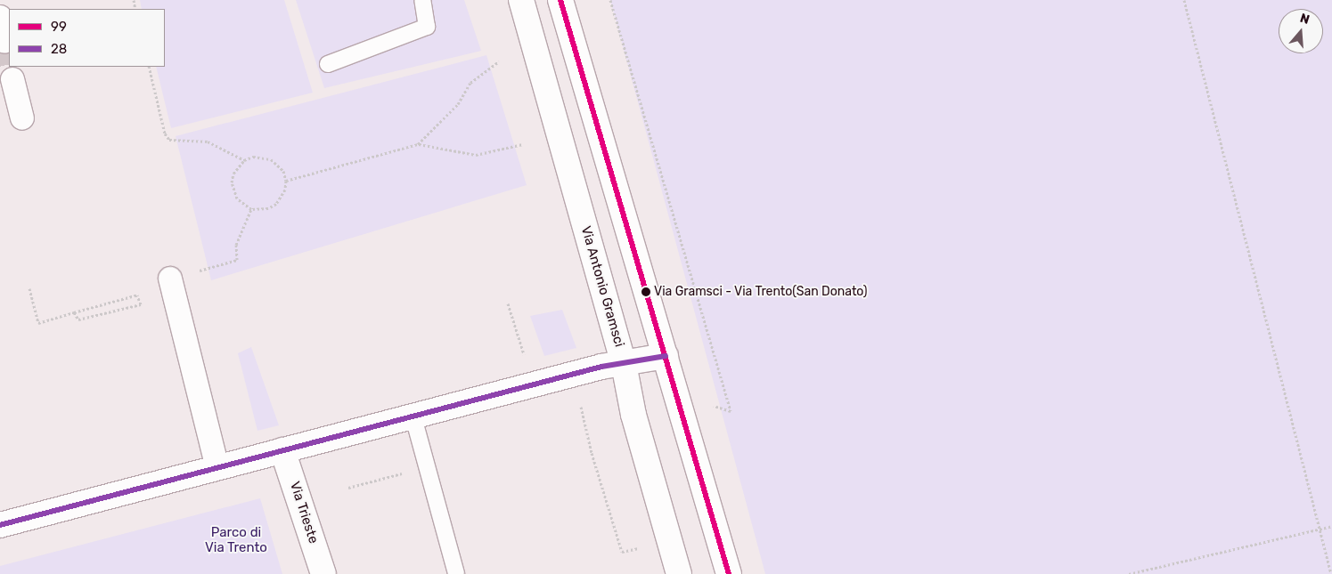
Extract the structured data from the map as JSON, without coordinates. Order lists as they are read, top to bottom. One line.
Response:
{"streets":{"street":["Via Antonio Gramsci","Via Trieste"]},"parks":["Parco di Via Trento"],"places":["Via Gramsci - Via Trento(San Donato)"],"lines":["transit line 99","transit line 28"],"legend":["99","28"],"north":"top"}
